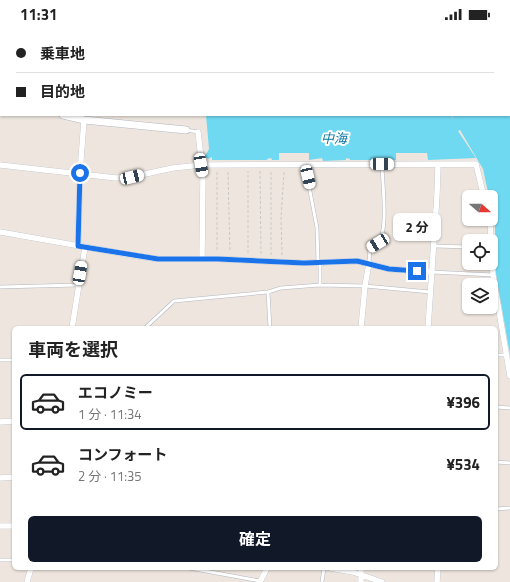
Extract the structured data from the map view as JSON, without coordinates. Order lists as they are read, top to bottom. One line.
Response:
{"water":["中海"],"north":"right","page":{"status":"11:31","banner":["乗車地","目的地"],"bubble":"2 分","heading":"車両を選択","list":[{"name":"エコノミー","note":"1 分 · 11:34","value":"¥396"},{"name":"コンフォート","note":"2 分 · 11:35","value":"¥534"}],"buttons":"確定"}}
